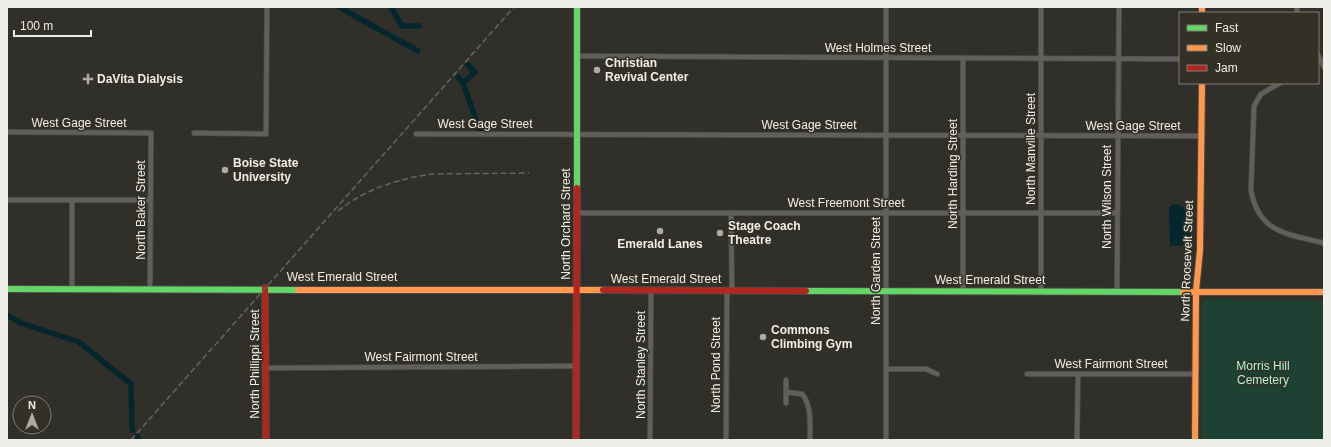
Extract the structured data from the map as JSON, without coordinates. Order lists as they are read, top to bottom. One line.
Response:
{"streets":{"street":["West Holmes Street","West Gage Street","North Manville Street","North Harding Street","North Wilson Street","West Freemont Street","North Baker Street","North Orchard Street","North Roosevelt Street","North Garden Street","West Emerald Street","West Fairmont Street","North Phillippi Street","North Stanley Street","North Pond Street"]},"crossings":[["West Holmes Street","North Manville Street"],["West Holmes Street","North Harding Street"],["West Holmes Street","North Wilson Street"],["West Holmes Street","North Orchard Street"],["West Holmes Street","North Garden Street"],["West Gage Street","North Manville Street"],["West Gage Street","North Harding Street"],["West Gage Street","North Wilson Street"],["West Gage Street","North Baker Street"],["West Gage Street","North Orchard Street"],["West Gage Street","North Roosevelt Street"],["West Gage Street","North Garden Street"],["North Manville Street","West Freemont Street"],["North Manville Street","West Emerald Street"],["North Harding Street","West Freemont Street"],["North Harding Street","West Emerald Street"],["North Wilson Street","West Freemont Street"],["North Wilson Street","West Emerald Street"],["West Freemont Street","North Orchard Street"],["West Freemont Street","North Garden Street"],["West Freemont Street","North Pond Street"],["North Baker Street","West Emerald Street"],["North Orchard Street","West Emerald Street"],["North Orchard Street","West Fairmont Street"],["North Roosevelt Street","West Emerald Street"],["North Roosevelt Street","West Fairmont Street"],["North Garden Street","West Emerald Street"],["West Emerald Street","North Phillippi Street"],["West Emerald Street","North Stanley Street"],["West Emerald Street","North Pond Street"],["West Fairmont Street","North Phillippi Street"]],"parks":["Morris Hill Cemetery"],"places":{"other":["Christian Revival Center","Boise State University","Emerald Lanes","Stage Coach Theatre","Commons Climbing Gym"],"health":["DaVita Dialysis"]},"legend":["Fast","Slow","Jam"],"scale_bar":"100 m","north":"top"}
